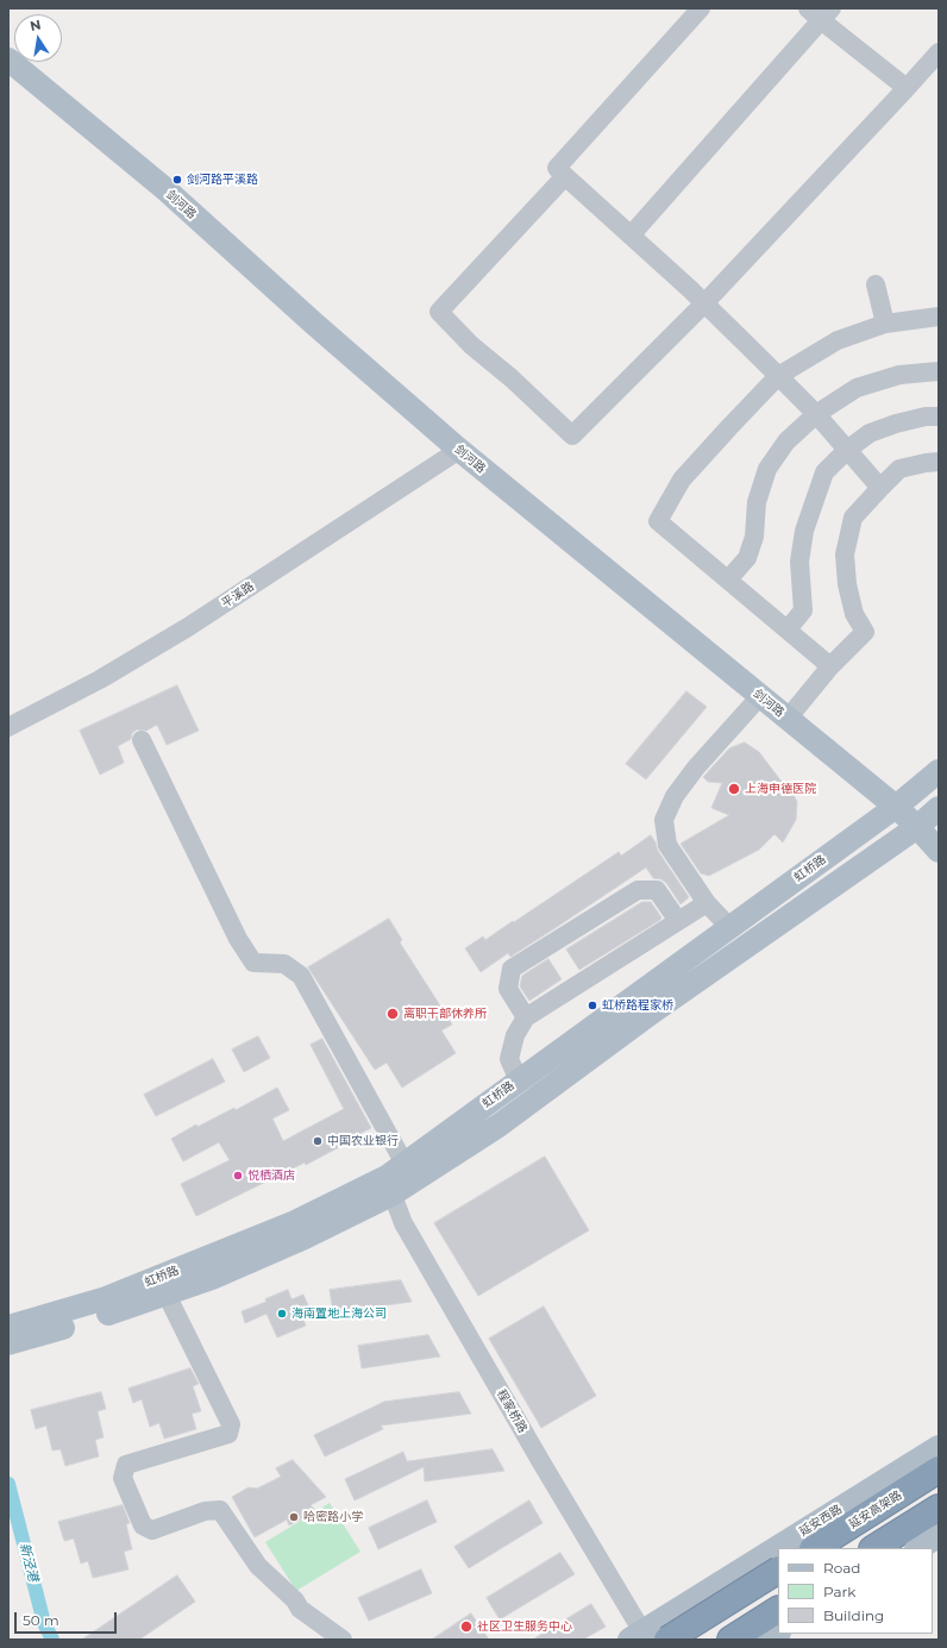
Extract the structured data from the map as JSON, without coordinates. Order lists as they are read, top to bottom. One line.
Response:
{"streets":{"highway":["延安高架路"],"main road":["剑河路","虹桥路","延安西路"],"street":["平溪路","程家桥路"]},"crossings":[["剑河路","平溪路"],["剑河路","虹桥路"],["虹桥路","程家桥路"],["程家桥路","延安西路"]],"water":["新泾港"],"places":["剑河路平溪路","上海申德医院","虹桥路程家桥","离职干部休养所","中国农业银行","悦栖酒店","海南置地上海公司","哈密路小学","社区卫生服务中心"],"legend":["Road","Park","Building"],"scale_bar":"50 m","north":"top"}
